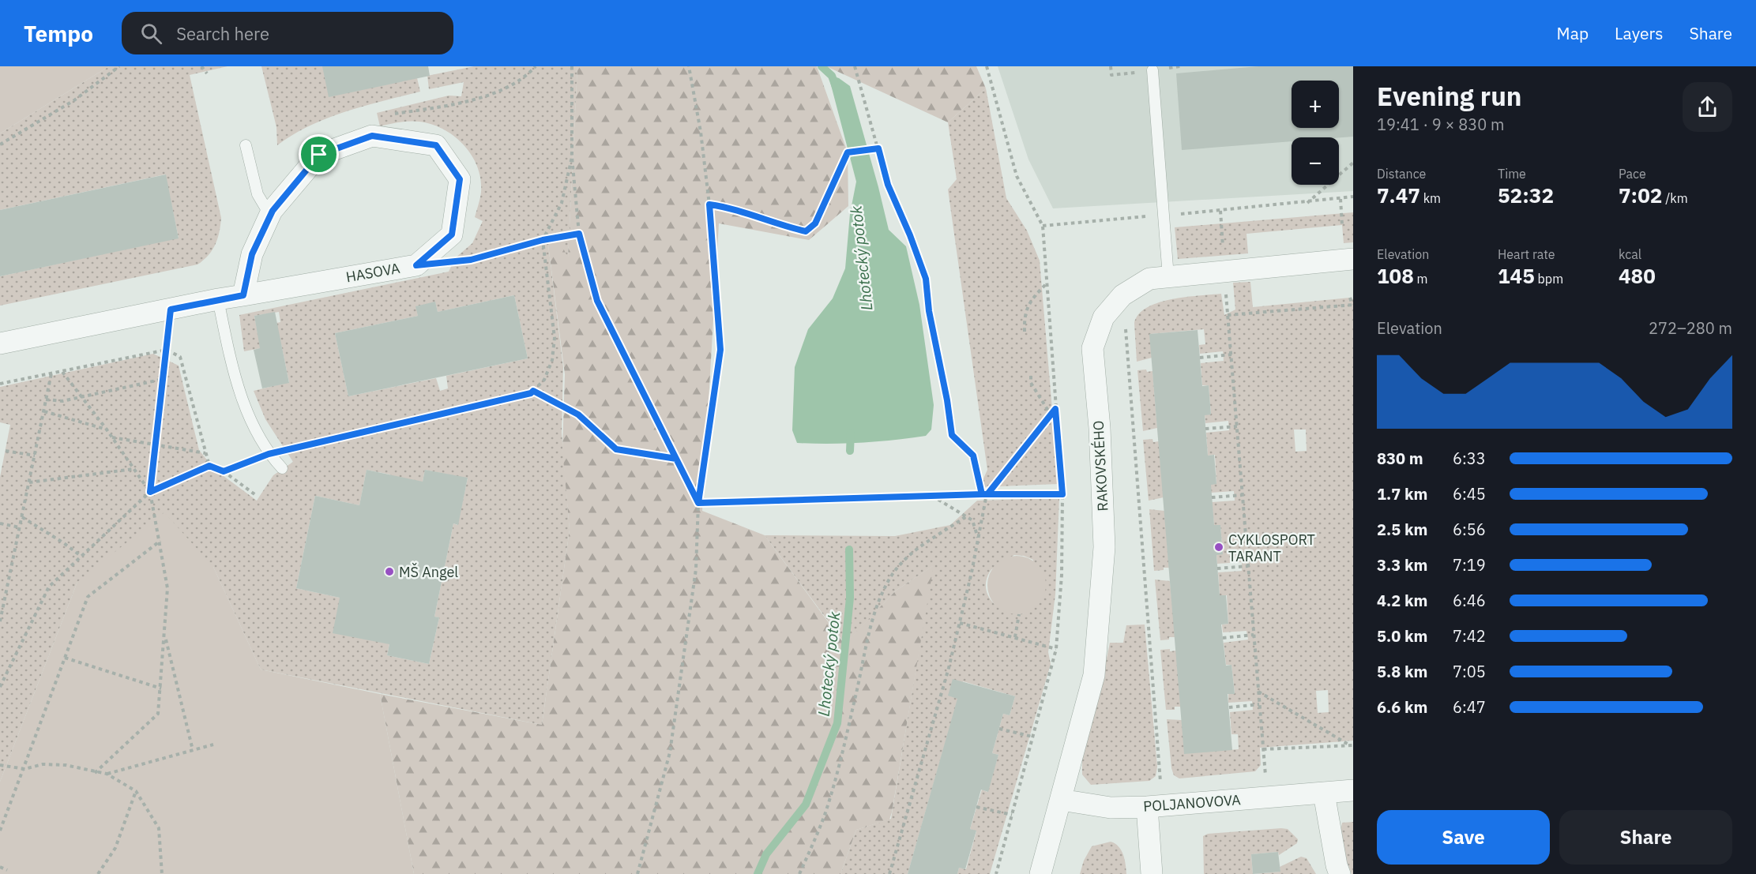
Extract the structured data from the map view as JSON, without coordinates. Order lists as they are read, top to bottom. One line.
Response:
{"streets":{"street":["HASOVA","RAKOVSKÉHO","POLJANOVOVA"]},"crossings":[["RAKOVSKÉHO","POLJANOVOVA"]],"water":["Lhotecký potok"],"places":["CYKLOSPORT TARANT","MŠ Angel"],"page":{"header":"Tempo","search":"Search here","nav":["Map","Layers","Share"],"heading":["Evening run","19:41 · 9 × 830 m"],"map_buttons":["+","−"],"stats":[["Distance","7.47 km"],["Time","52:32"],["Pace","7:02 /km"],["Elevation","108 m"],["Heart rate","145 bpm"],["kcal","480"]],"chart":["Elevation","272–280 m"],"list":[{"name":"830 m","note":"6:33"},{"name":"1.7 km","note":"6:45"},{"name":"2.5 km","note":"6:56"},{"name":"3.3 km","note":"7:19"},{"name":"4.2 km","note":"6:46"},{"name":"5.0 km","note":"7:42"},{"name":"5.8 km","note":"7:05"},{"name":"6.6 km","note":"6:47"}],"buttons":["Save","Share"]}}
